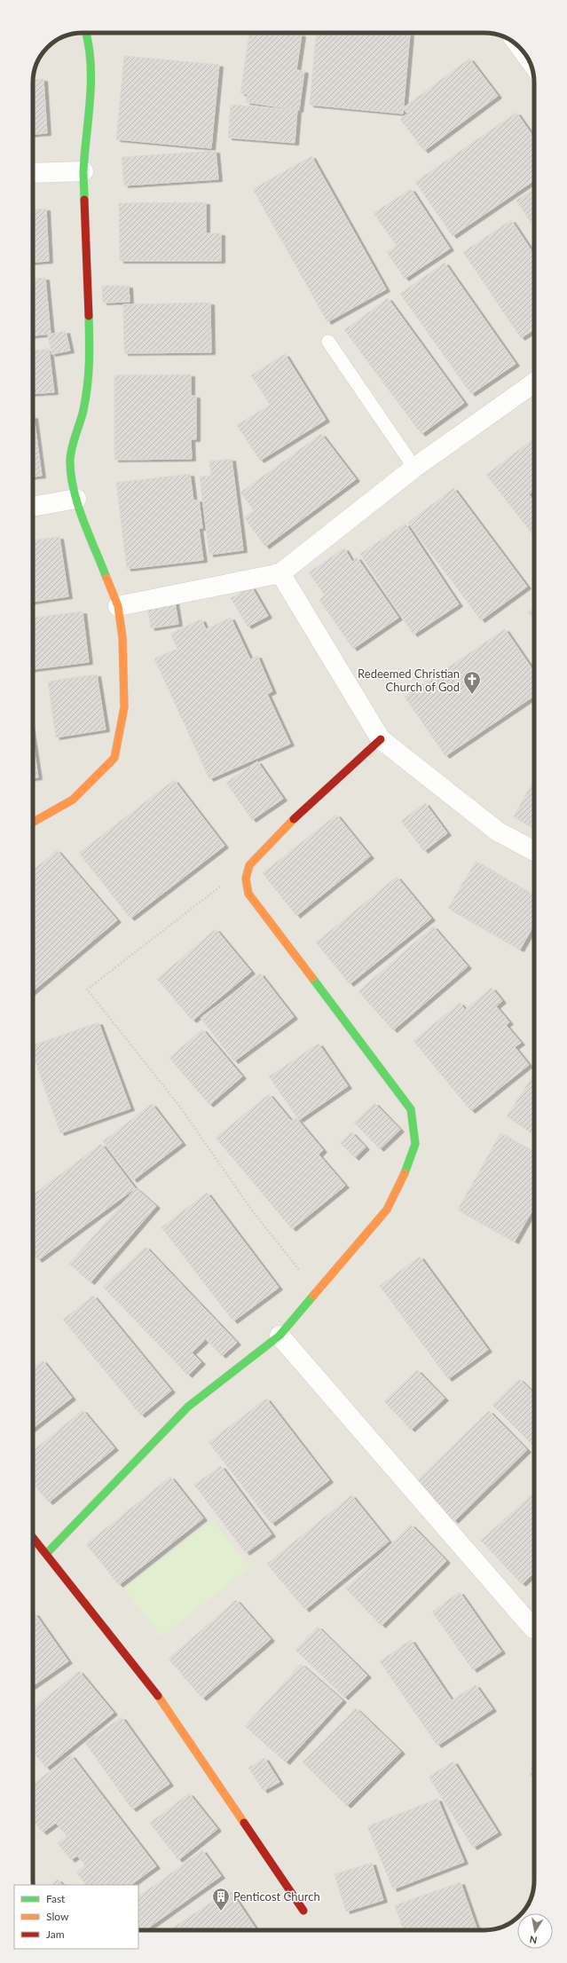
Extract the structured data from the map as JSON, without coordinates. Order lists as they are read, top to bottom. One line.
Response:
{"places":{"church":["Redeemed Christian Church of God"],"building":["Penticost Church"]},"legend":["Fast","Slow","Jam"],"north":"bottom"}
